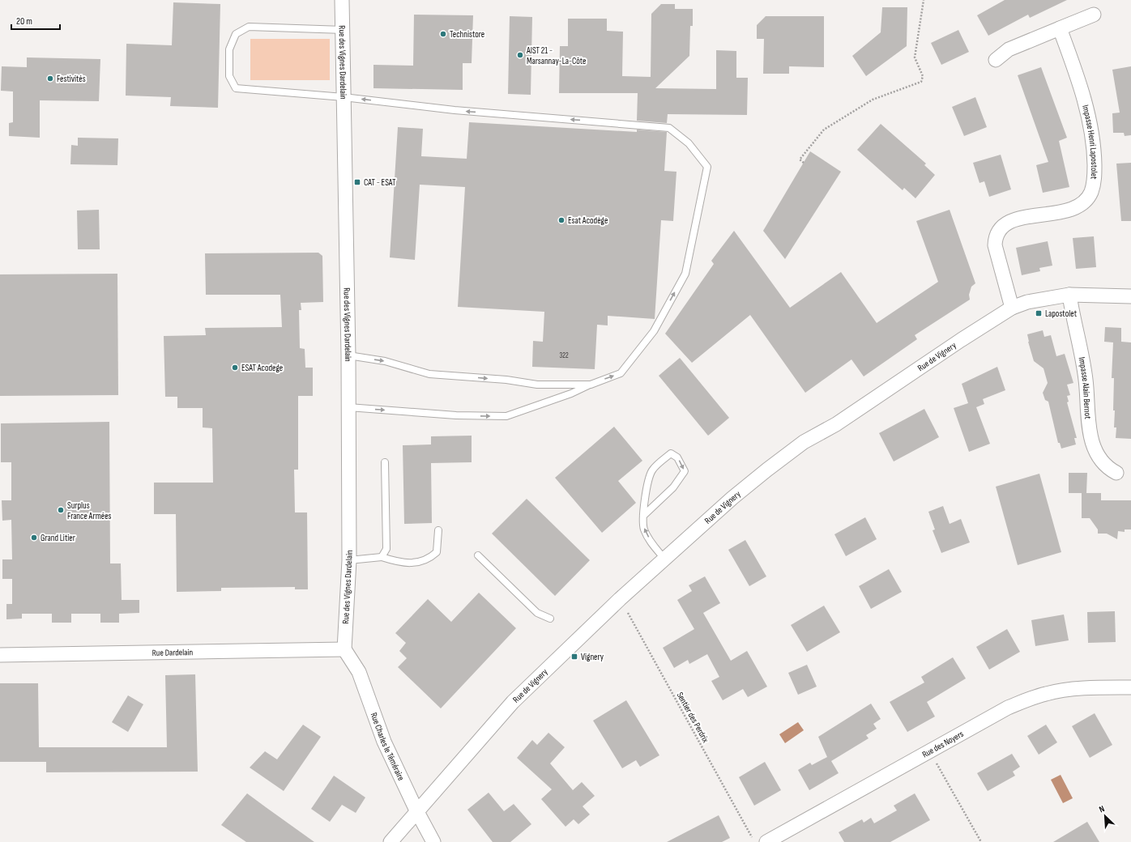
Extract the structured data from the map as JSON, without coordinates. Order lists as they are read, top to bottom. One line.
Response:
{"streets":{"street":["Rue des Vignes Dardelain","Impasse Henri Lapostolet","Rue de Vignery","Impasse Alain Bernot","Rue Dardelain","Rue des Noyers","Rue Charles le Téméraire"],"path":["Sentier des Perdrix"]},"crossings":[["Rue des Vignes Dardelain","Rue Dardelain"],["Rue des Vignes Dardelain","Rue Charles le Téméraire"],["Impasse Henri Lapostolet","Rue de Vignery"],["Rue de Vignery","Impasse Alain Bernot"],["Rue de Vignery","Sentier des Perdrix"],["Rue de Vignery","Rue Charles le Téméraire"],["Rue Dardelain","Rue Charles le Téméraire"]],"places":{"other":["Technistore","AIST 21 - Marsannay-La-Côte","Festivités","Esat Acodège","ESAT Acodege","Surplus France Armées","Grand Litier"],"transit":["CAT - ESAT","Lapostolet","Vignery"]},"house_numbers":["322"],"scale_bar":"20 m","north":"top left"}
